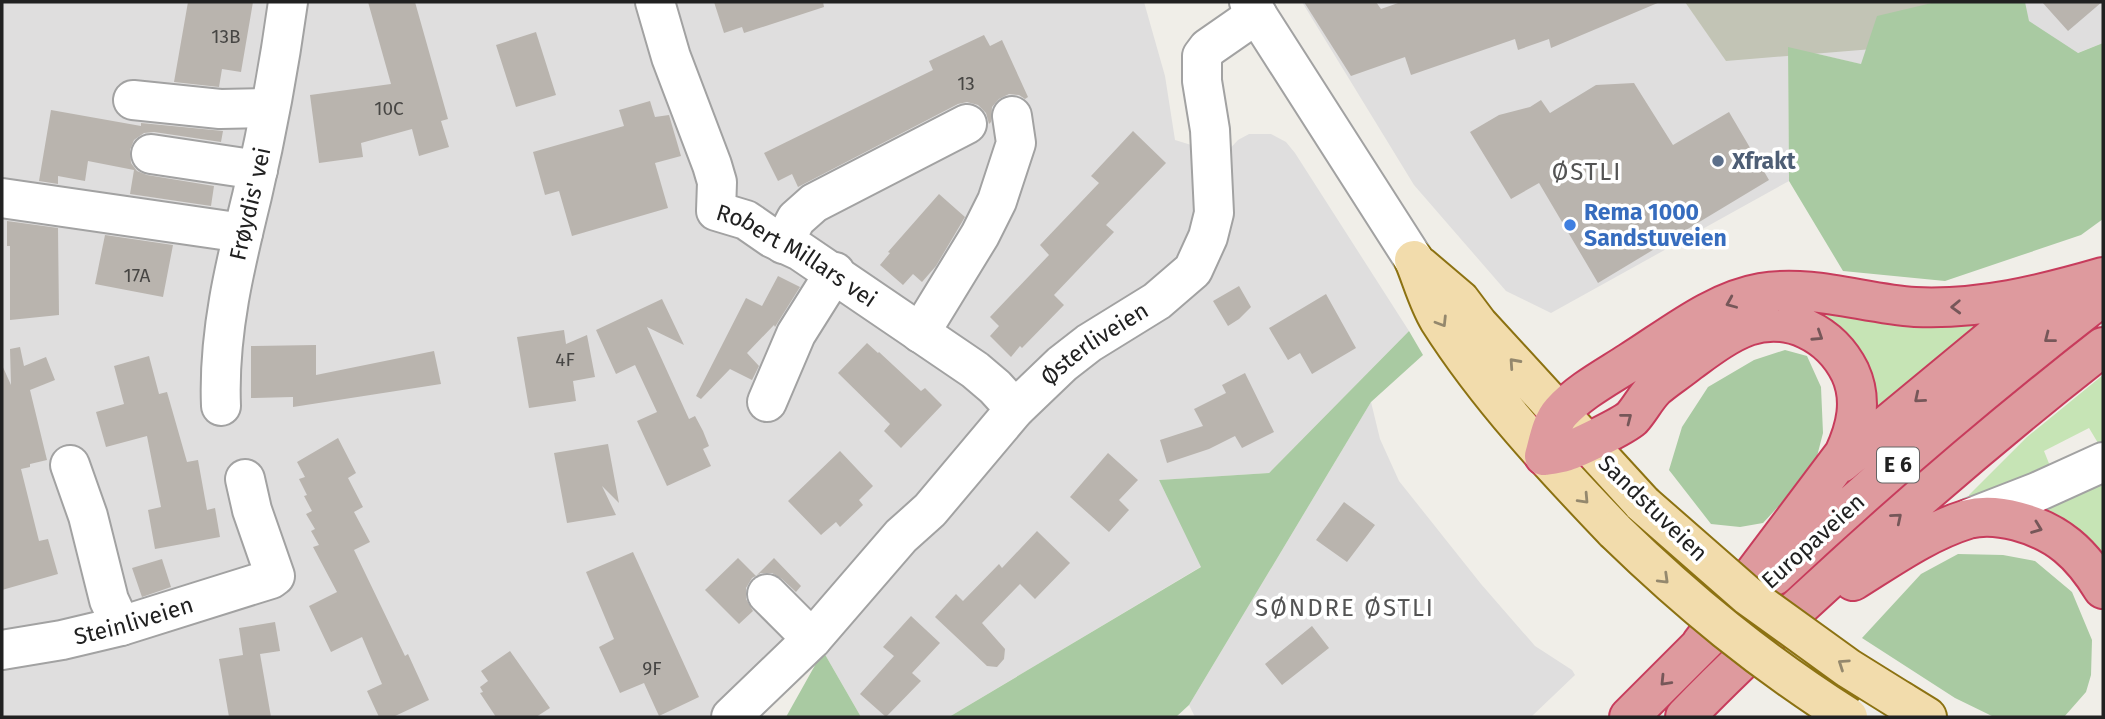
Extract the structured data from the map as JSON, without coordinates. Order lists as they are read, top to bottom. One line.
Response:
{"streets":{"highway":["E 6","Europaveien"],"main road":["Sandstuveien"],"street":["Frøydis' vei","Robert Millars vei","Østerliveien","Steinliveien"]},"crossings":[["Robert Millars vei","Østerliveien"],["Østerliveien","Sandstuveien"],["E 6","Sandstuveien"],["E 6","Europaveien"]],"districts":["ØSTLI","SØNDRE ØSTLI"],"places":["Xfrakt","Rema 1000 Sandstuveien"],"house_numbers":["13B","13","10C","17A","4F","9F"]}
